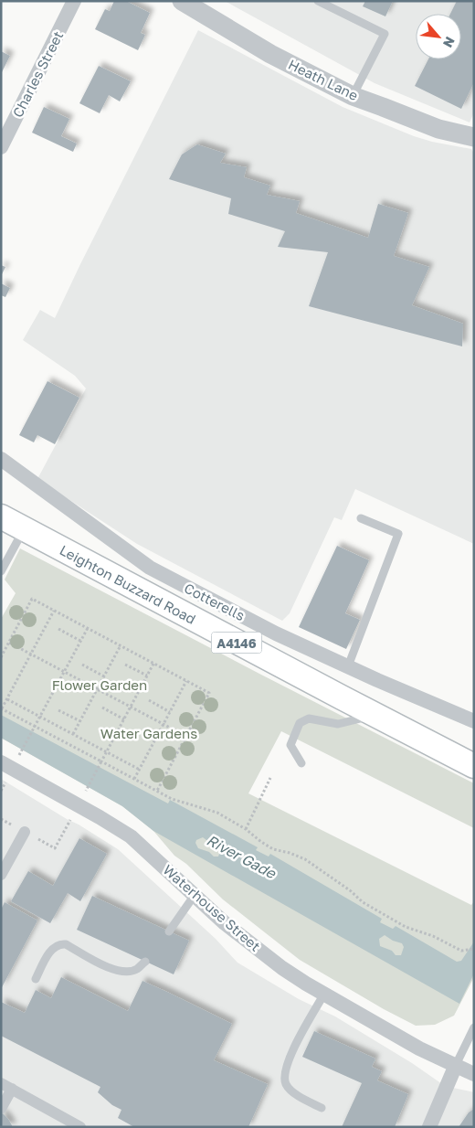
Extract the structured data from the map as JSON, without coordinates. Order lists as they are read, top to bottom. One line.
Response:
{"streets":{"main road":["Leighton Buzzard Road","A4146"],"street":["Charles Street","Heath Lane","Cotterells","Waterhouse Street"]},"water":["River Gade"],"parks":["Flower Garden","Water Gardens"],"north":"bottom right"}
